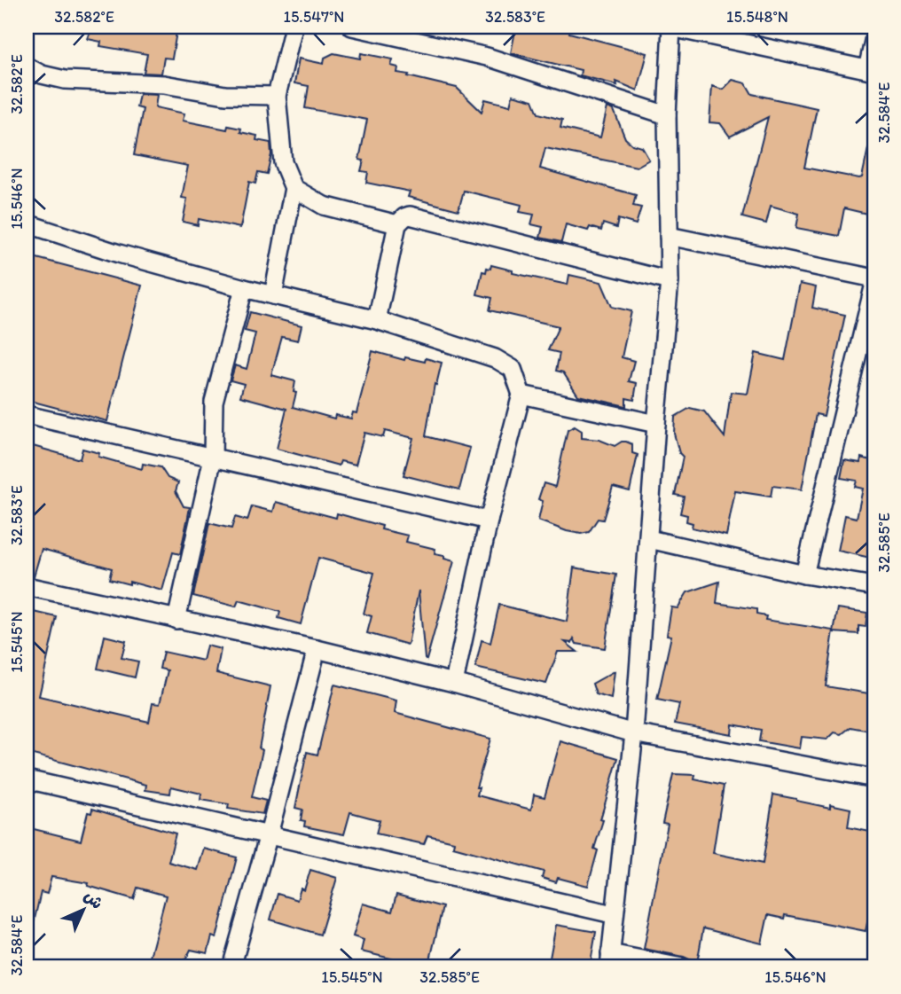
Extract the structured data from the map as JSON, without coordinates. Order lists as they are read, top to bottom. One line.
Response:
{"north":"top right","coordinates":["32.582°E","15.547°N","32.583°E","15.548°N","32.584°E","15.546°N","32.585°E","15.545°N"]}
